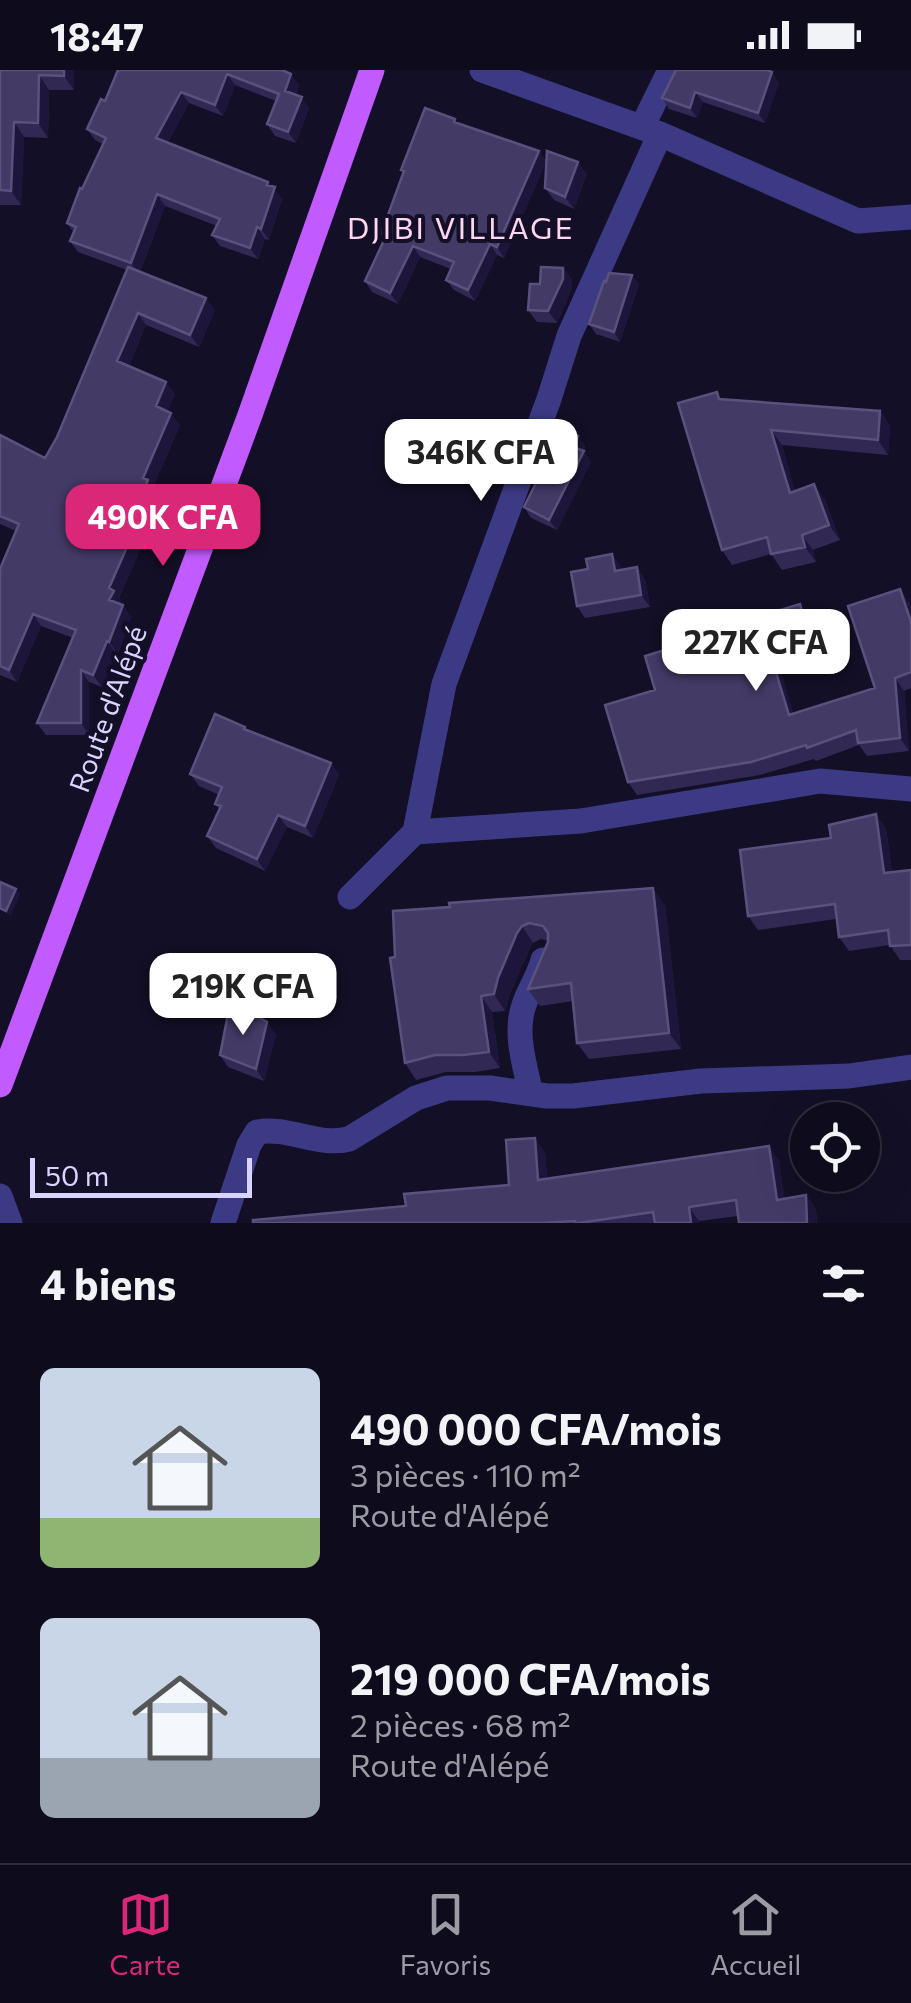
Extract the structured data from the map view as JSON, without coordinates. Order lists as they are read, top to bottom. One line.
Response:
{"streets":{"main road":["Route d'Alépé"]},"districts":["DJIBI VILLAGE"],"scale_bar":"50 m","page":{"status":"18:47","price":["346K CFA","490K CFA","227K CFA","219K CFA"],"scale":"50 m","heading":"4 biens","list":[{"name":"490 000 CFA/mois","note":"3 pièces · 110 m² · Route d'Alépé"},{"name":"219 000 CFA/mois","note":"2 pièces · 68 m² · Route d'Alépé"}],"tabs":["Carte","Favoris","Accueil"]}}
